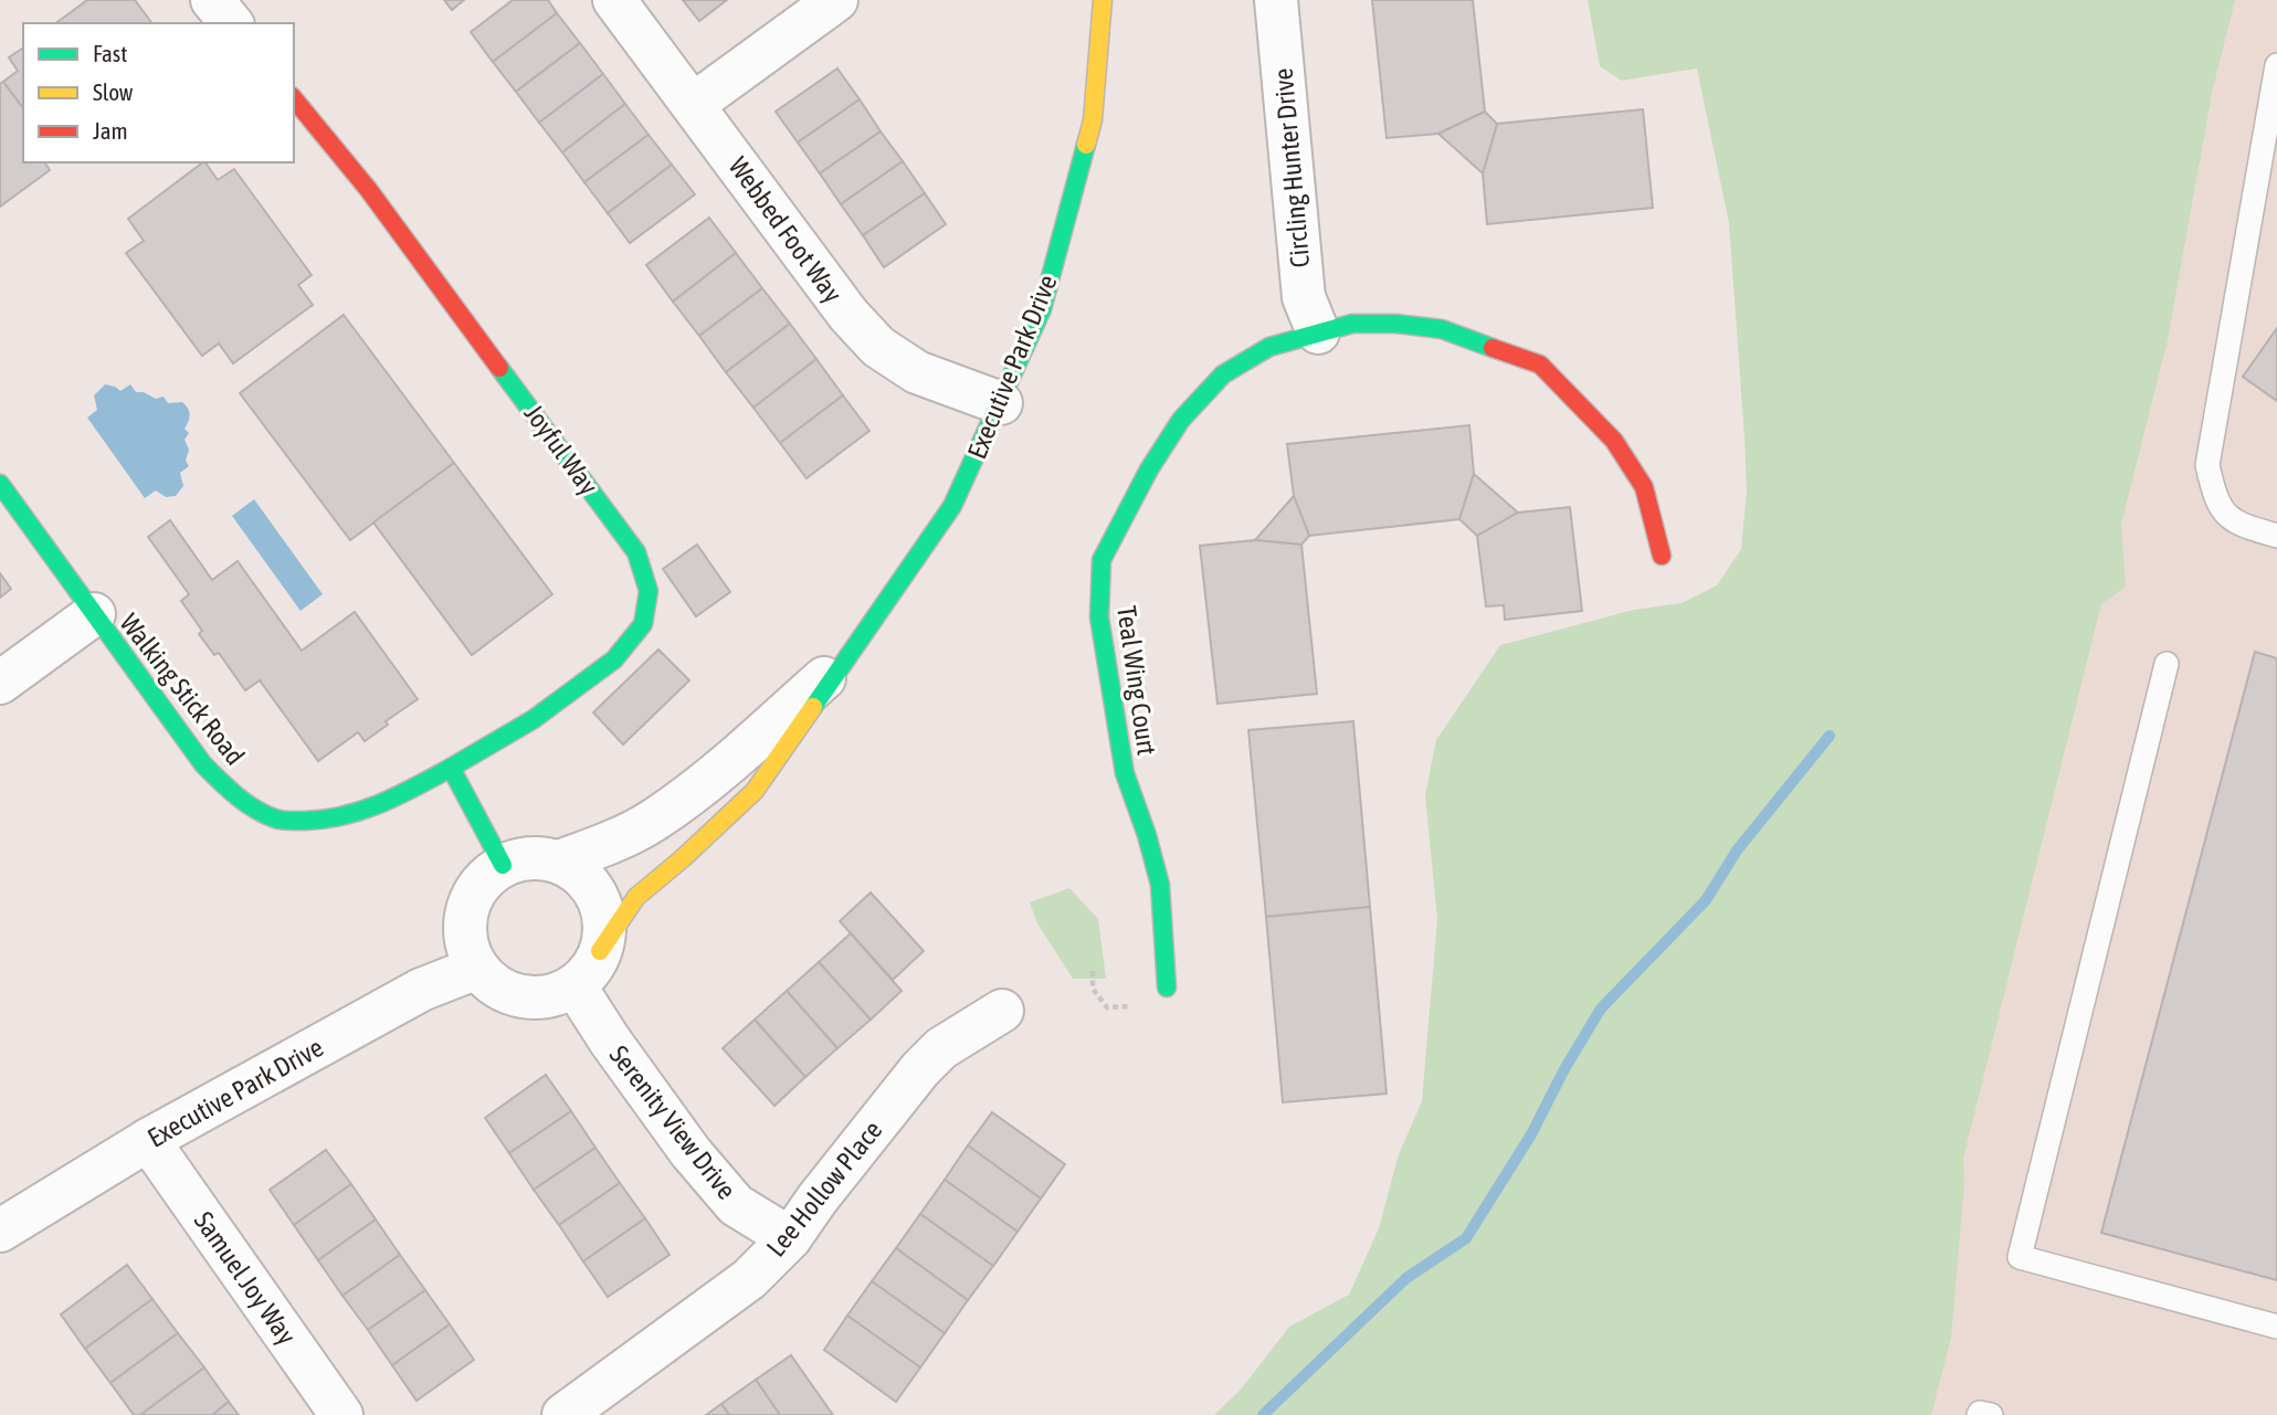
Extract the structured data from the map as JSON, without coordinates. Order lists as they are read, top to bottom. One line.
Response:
{"streets":{"street":["Circling Hunter Drive","Webbed Foot Way","Executive Park Drive","Joyful Way","Teal Wing Court","Walking Stick Road","Serenity View Drive","Lee Hollow Place","Samuel Joy Way"]},"crossings":[["Circling Hunter Drive","Teal Wing Court"],["Webbed Foot Way","Executive Park Drive"],["Executive Park Drive","Serenity View Drive"],["Executive Park Drive","Samuel Joy Way"],["Joyful Way","Walking Stick Road"],["Serenity View Drive","Lee Hollow Place"]],"legend":["Fast","Slow","Jam"]}
